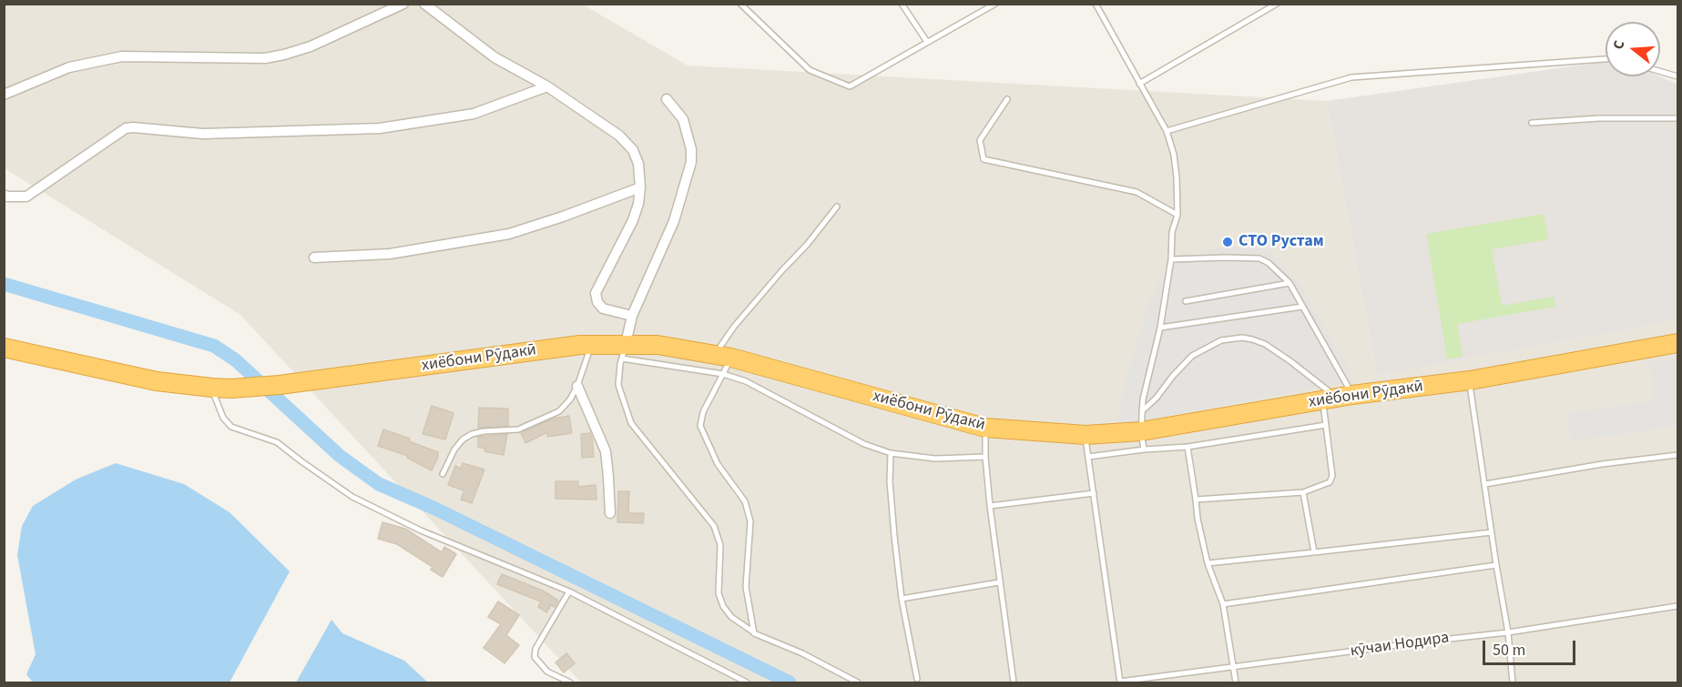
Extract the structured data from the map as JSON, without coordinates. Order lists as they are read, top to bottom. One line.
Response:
{"streets":{"highway":["хиёбони Рӯдакӣ"],"lane":["кӯчаи Нодира"]},"places":["СТО Рустам"],"scale_bar":"50 m","north":"left"}
